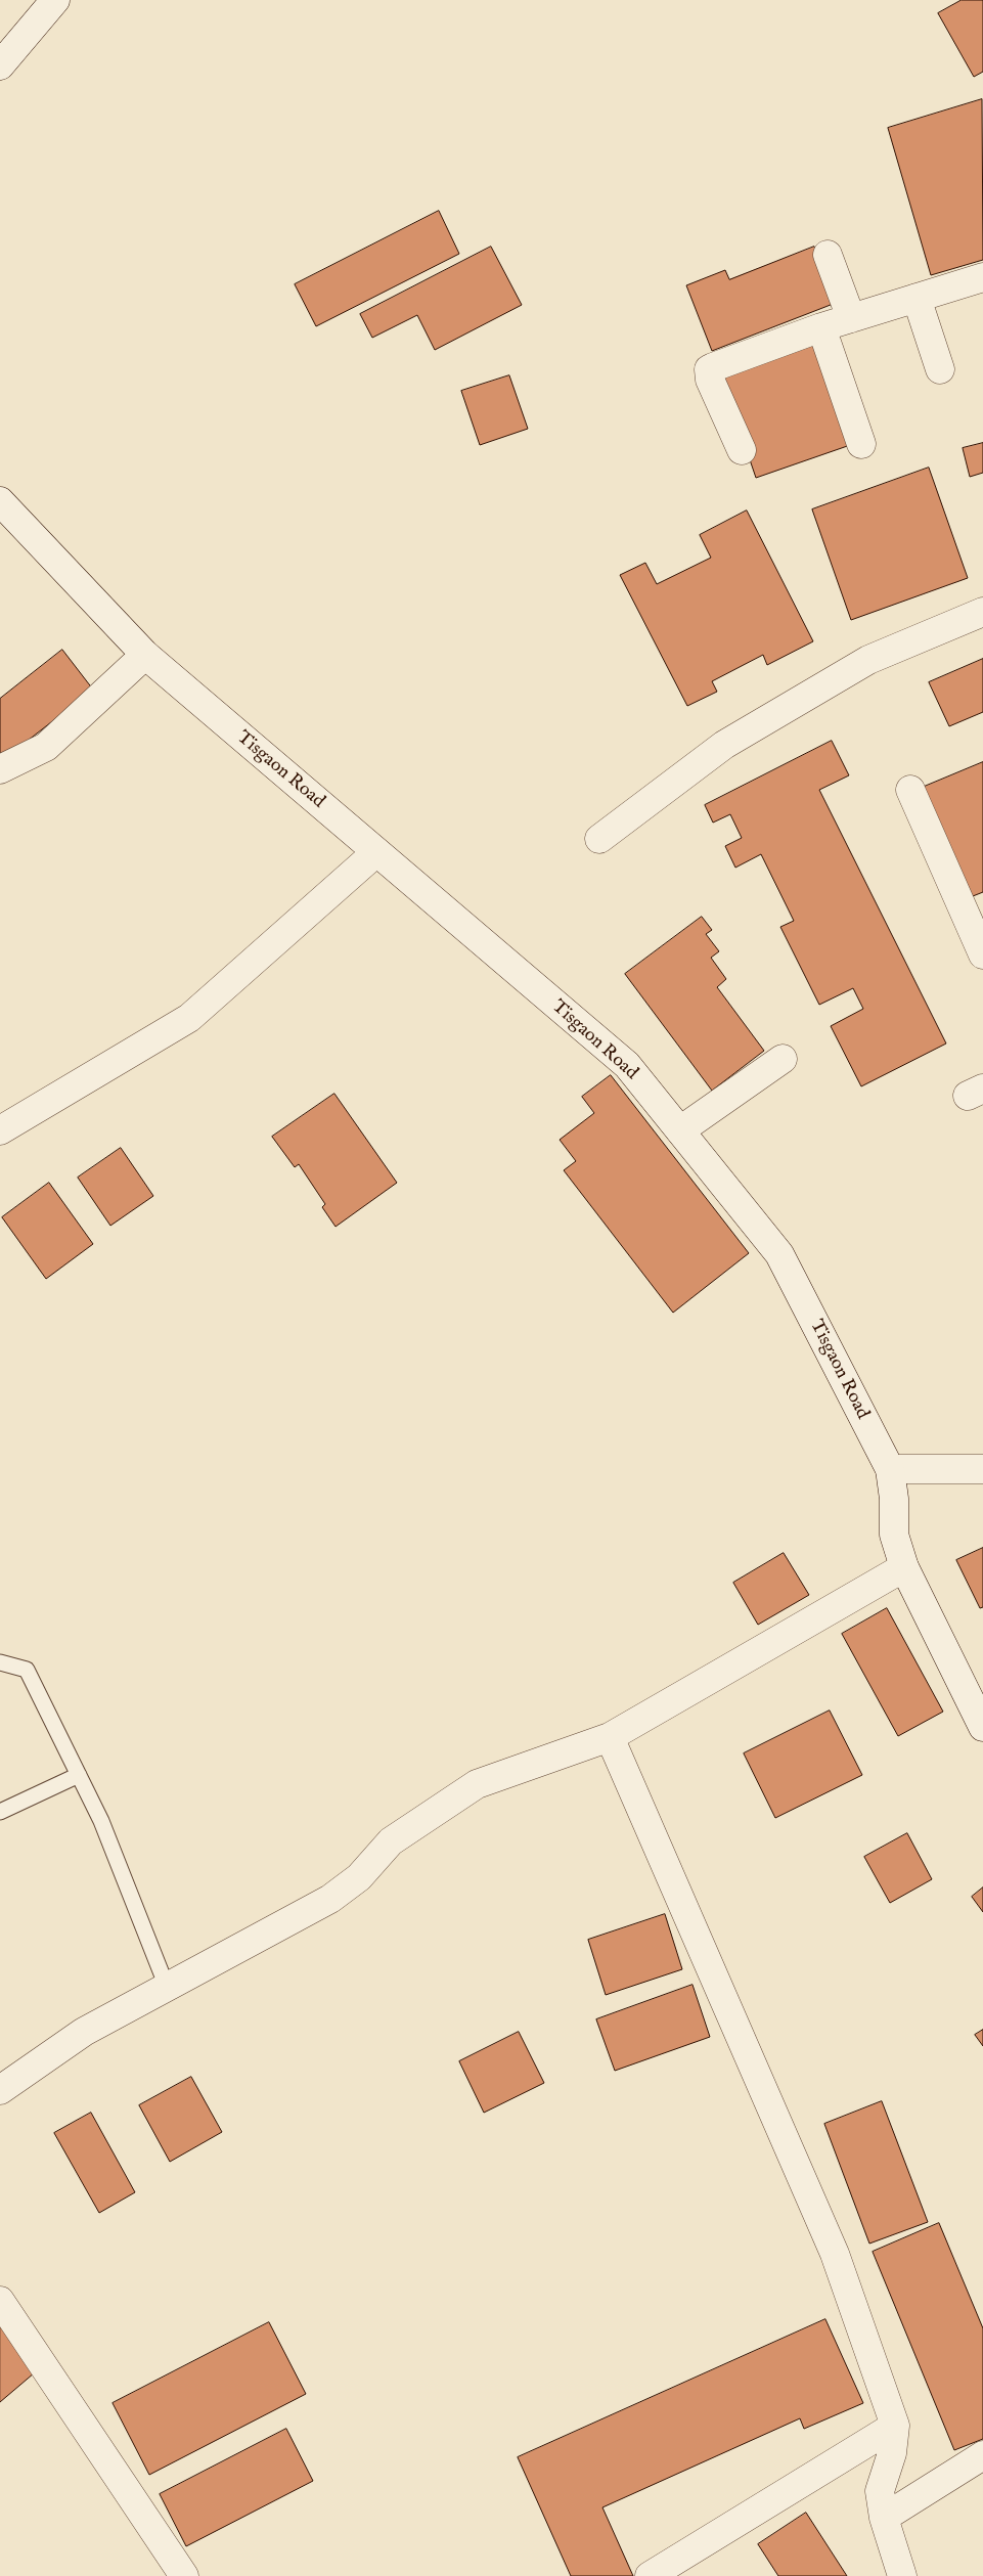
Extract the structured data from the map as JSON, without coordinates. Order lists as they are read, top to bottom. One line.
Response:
{"streets":{"street":["Tisgaon Road"]}}
